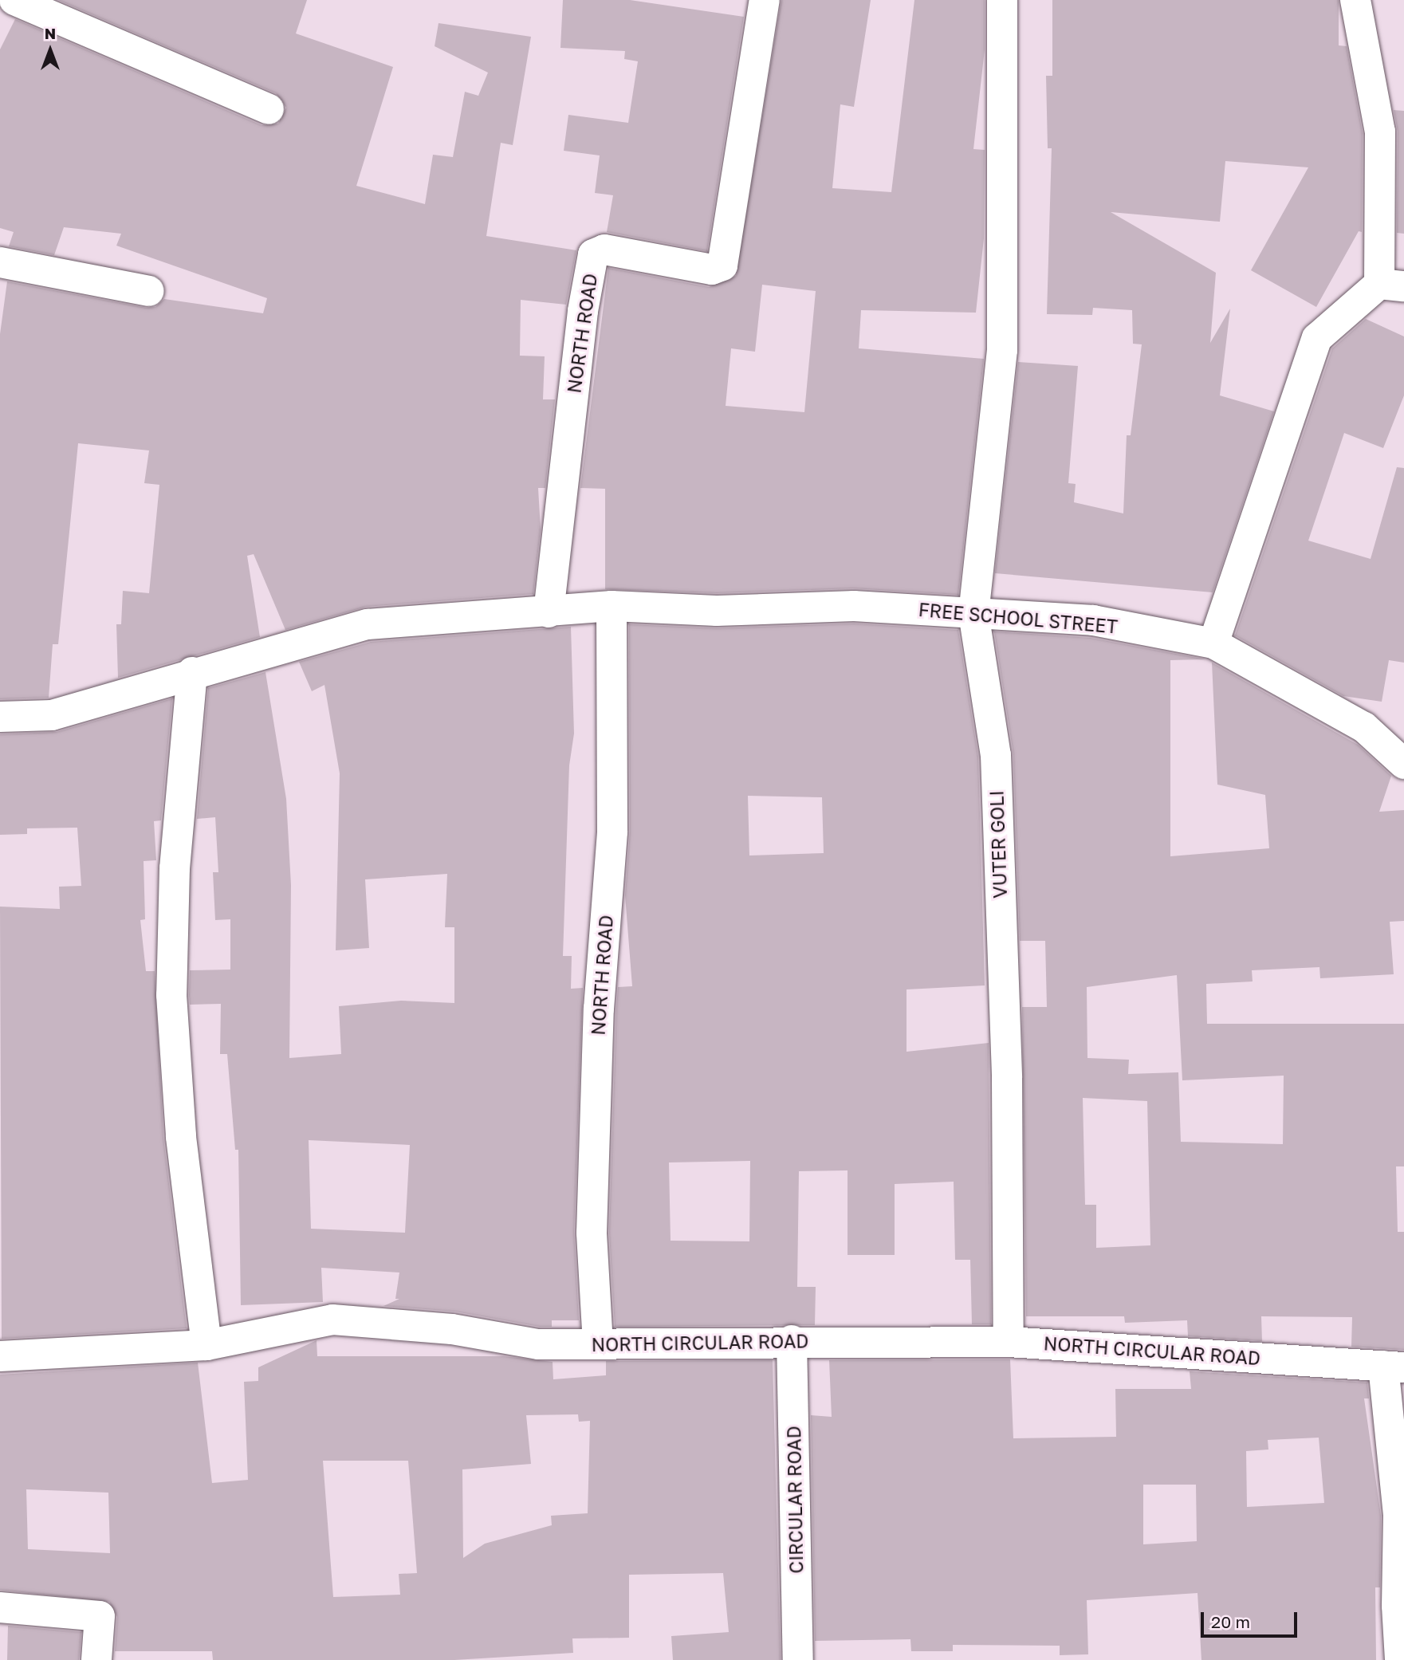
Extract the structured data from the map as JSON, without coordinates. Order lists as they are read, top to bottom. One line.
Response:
{"streets":{"street":["NORTH ROAD","FREE SCHOOL STREET","VUTER GOLI","NORTH CIRCULAR ROAD","CIRCULAR ROAD"]},"crossings":[["NORTH ROAD","FREE SCHOOL STREET"],["NORTH ROAD","NORTH CIRCULAR ROAD"],["FREE SCHOOL STREET","VUTER GOLI"],["VUTER GOLI","NORTH CIRCULAR ROAD"],["NORTH CIRCULAR ROAD","CIRCULAR ROAD"]],"scale_bar":"20 m","north":"top"}
